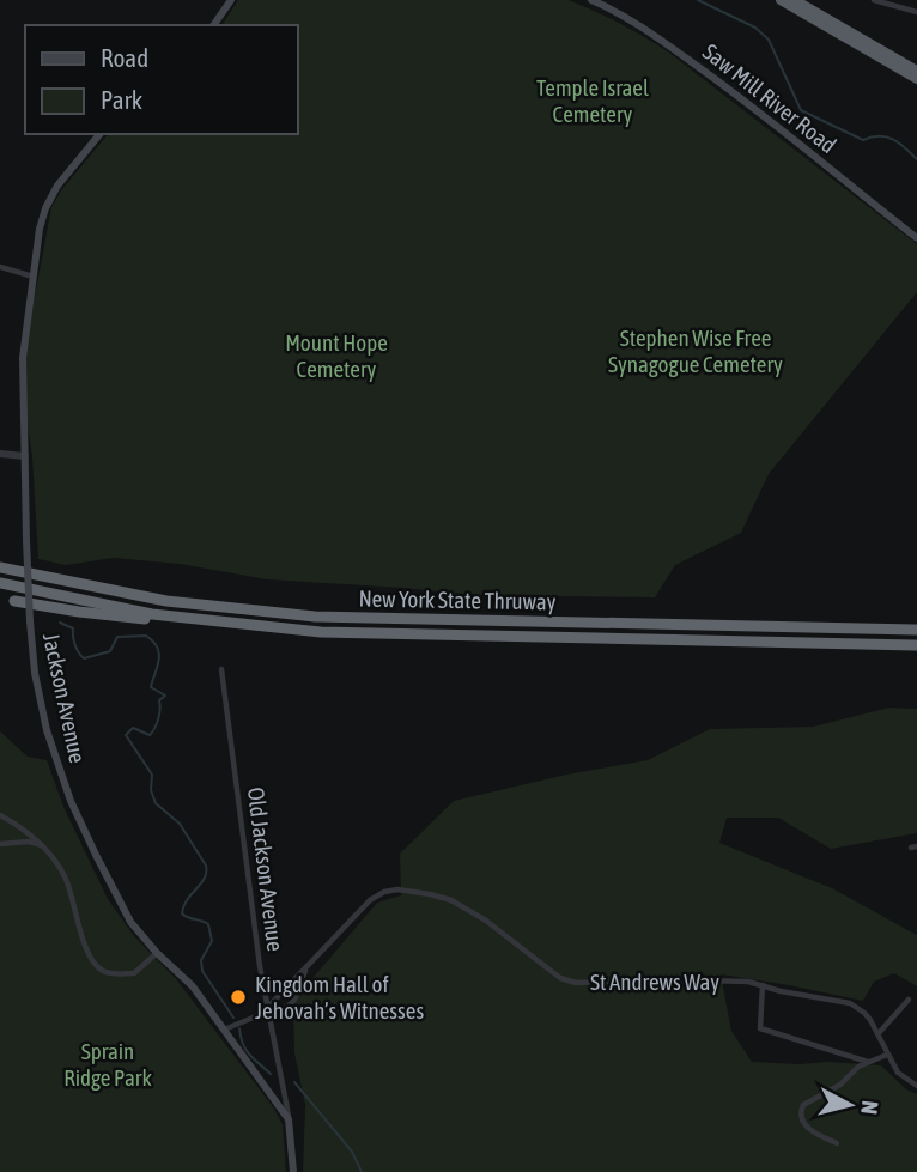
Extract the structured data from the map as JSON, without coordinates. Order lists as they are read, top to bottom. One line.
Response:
{"streets":{"highway":["New York State Thruway"],"main road":["Saw Mill River Road","Jackson Avenue","Old Jackson Avenue"],"street":["St Andrews Way"]},"crossings":[["Jackson Avenue","Old Jackson Avenue"],["Old Jackson Avenue","St Andrews Way"]],"parks":["Temple Israel Cemetery","Stephen Wise Free Synagogue Cemetery","Mount Hope Cemetery","Sprain Ridge Park"],"places":["Kingdom Hall of Jehovah’s Witnesses"],"legend":["Road","Park"],"north":"right"}
